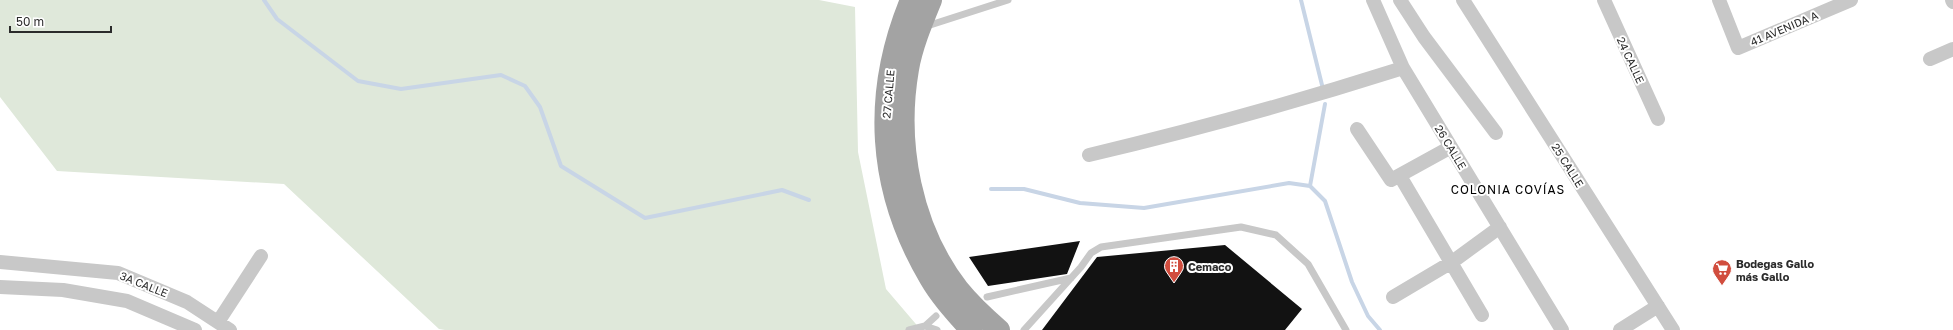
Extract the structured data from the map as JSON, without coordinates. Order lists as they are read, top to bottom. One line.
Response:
{"streets":{"main road":["27 CALLE"],"street":["41 AVENIDA A","24 CALLE","26 CALLE","25 CALLE","3A CALLE"]},"districts":["COLONIA COVÍAS"],"places":{"building":["Cemaco"],"supermarket":["Bodegas Gallo más Gallo"]},"scale_bar":"50 m"}
